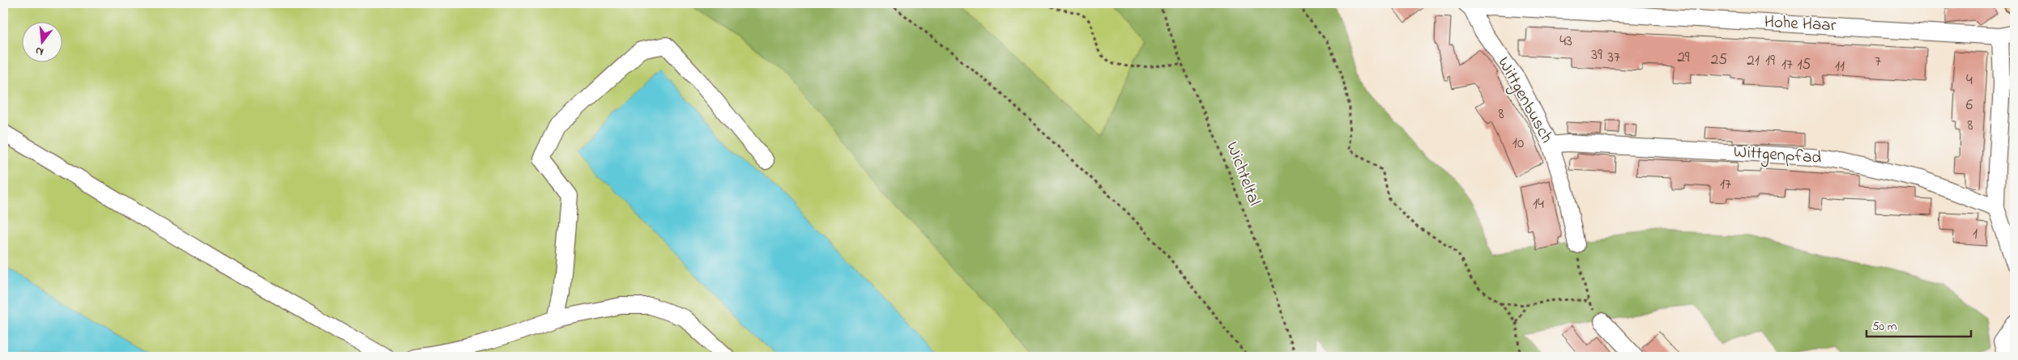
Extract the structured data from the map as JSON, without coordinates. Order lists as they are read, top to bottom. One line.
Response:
{"streets":{"street":["Hohe Haar","Wittgenbusch","Wittgenpfad"],"path":["Wichteltal"]},"crossings":[["Hohe Haar","Wittgenbusch"],["Wittgenbusch","Wittgenpfad"]],"house_numbers":["43","39","37","29","25","21","19","7","17","15","11","4","6","8","8","10","17","14","1"],"scale_bar":"50 m","north":"bottom"}
